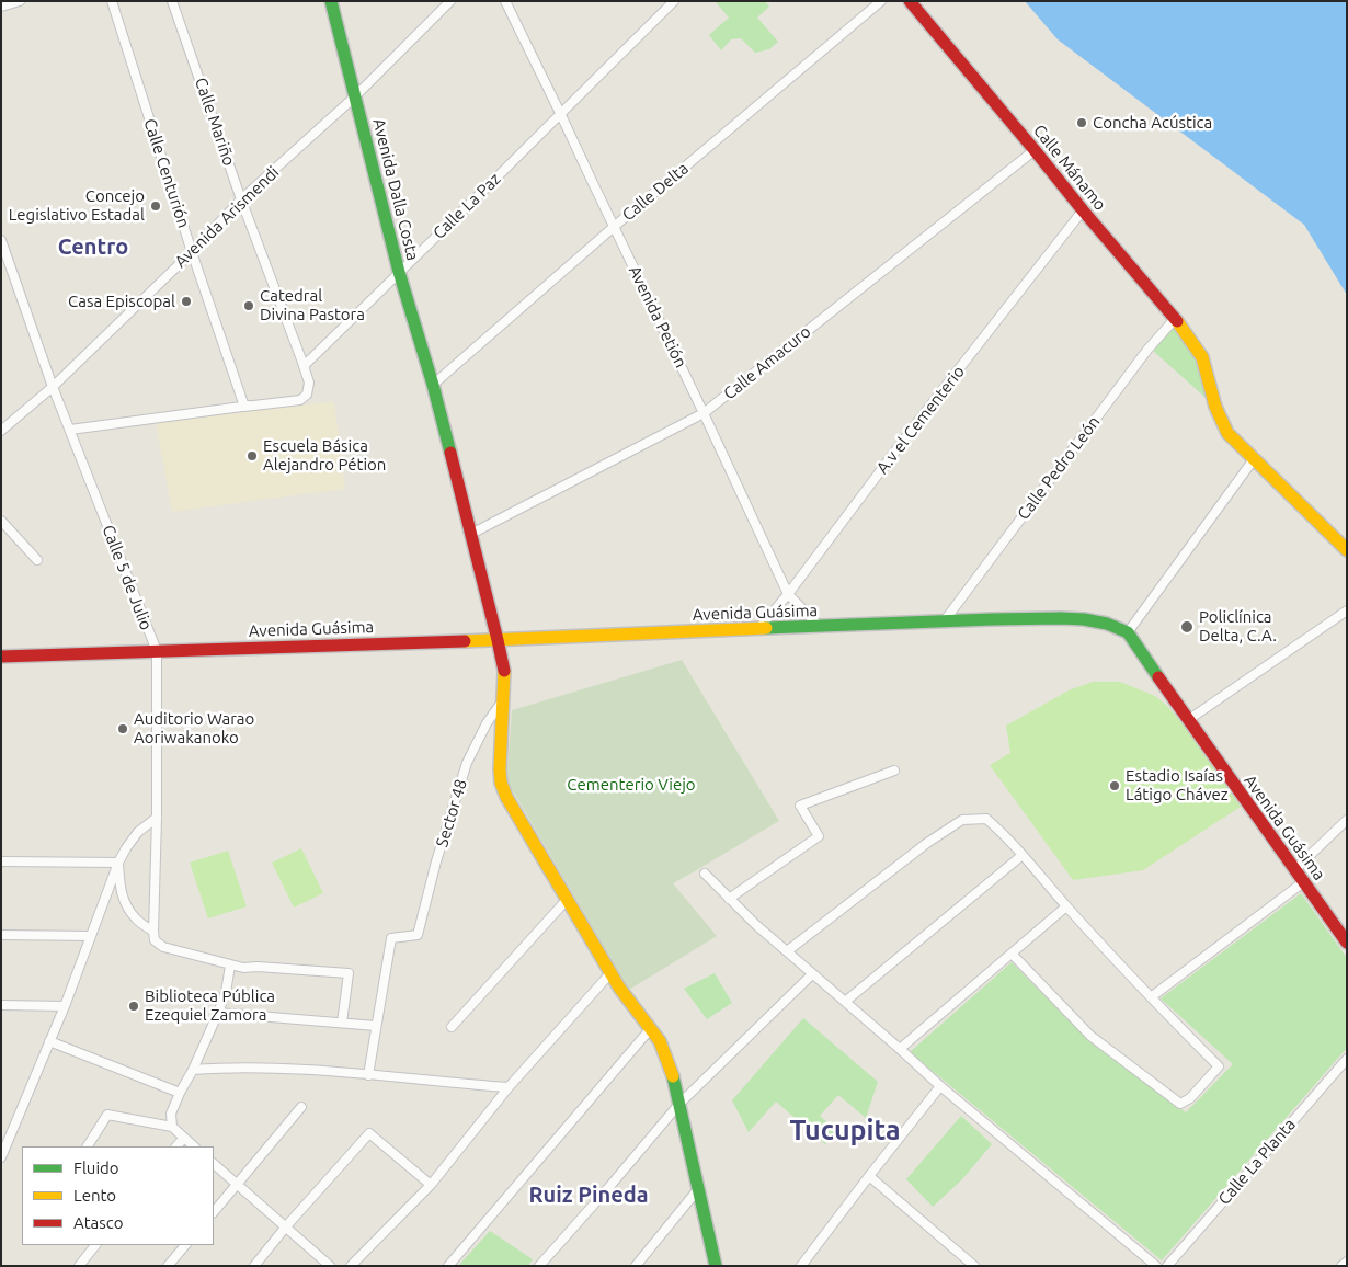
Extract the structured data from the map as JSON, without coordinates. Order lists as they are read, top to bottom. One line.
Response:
{"streets":{"main road":["Calle Mánamo","Avenida Dalla Costa","Avenida Guásima"],"street":["Calle Mariño","Calle Centurión","Calle Delta","Calle La Paz","Avenida Arismendi","Avenida Petión","Calle Amacuro","A.v el Cementerio","Calle Pedro León","Calle 5 de Julio","Sector 48","Calle La Planta"]},"crossings":[["Calle Mariño","Calle La Paz"],["Calle Mariño","Avenida Arismendi"],["Calle Mánamo","Calle Amacuro"],["Calle Mánamo","A.v el Cementerio"],["Calle Mánamo","Calle Pedro León"],["Calle Centurión","Avenida Arismendi"],["Avenida Dalla Costa","Calle Delta"],["Avenida Dalla Costa","Calle La Paz"],["Avenida Dalla Costa","Avenida Arismendi"],["Avenida Dalla Costa","Calle Amacuro"],["Avenida Dalla Costa","Avenida Guásima"],["Avenida Dalla Costa","Sector 48"],["Calle Delta","Avenida Petión"],["Calle La Paz","Avenida Petión"],["Avenida Arismendi","Calle 5 de Julio"],["Avenida Petión","Calle Amacuro"],["Avenida Petión","A.v el Cementerio"],["Avenida Petión","Avenida Guásima"],["A.v el Cementerio","Avenida Guásima"],["Calle Pedro León","Avenida Guásima"],["Calle 5 de Julio","Avenida Guásima"]],"districts":["Centro","Tucupita","Ruiz Pineda"],"parks":["Cementerio Viejo"],"places":["Concha Acústica","Concejo Legislativo Estadal","Casa Episcopal","Catedral Divina Pastora","Escuela Básica Alejandro Pétion","Policlínica Delta, C.A.","Auditorio Warao Aoriwakanoko","Estadio Isaías Látigo Chávez","Biblioteca Pública Ezequiel Zamora"],"legend":["Fluido","Lento","Atasco"]}
